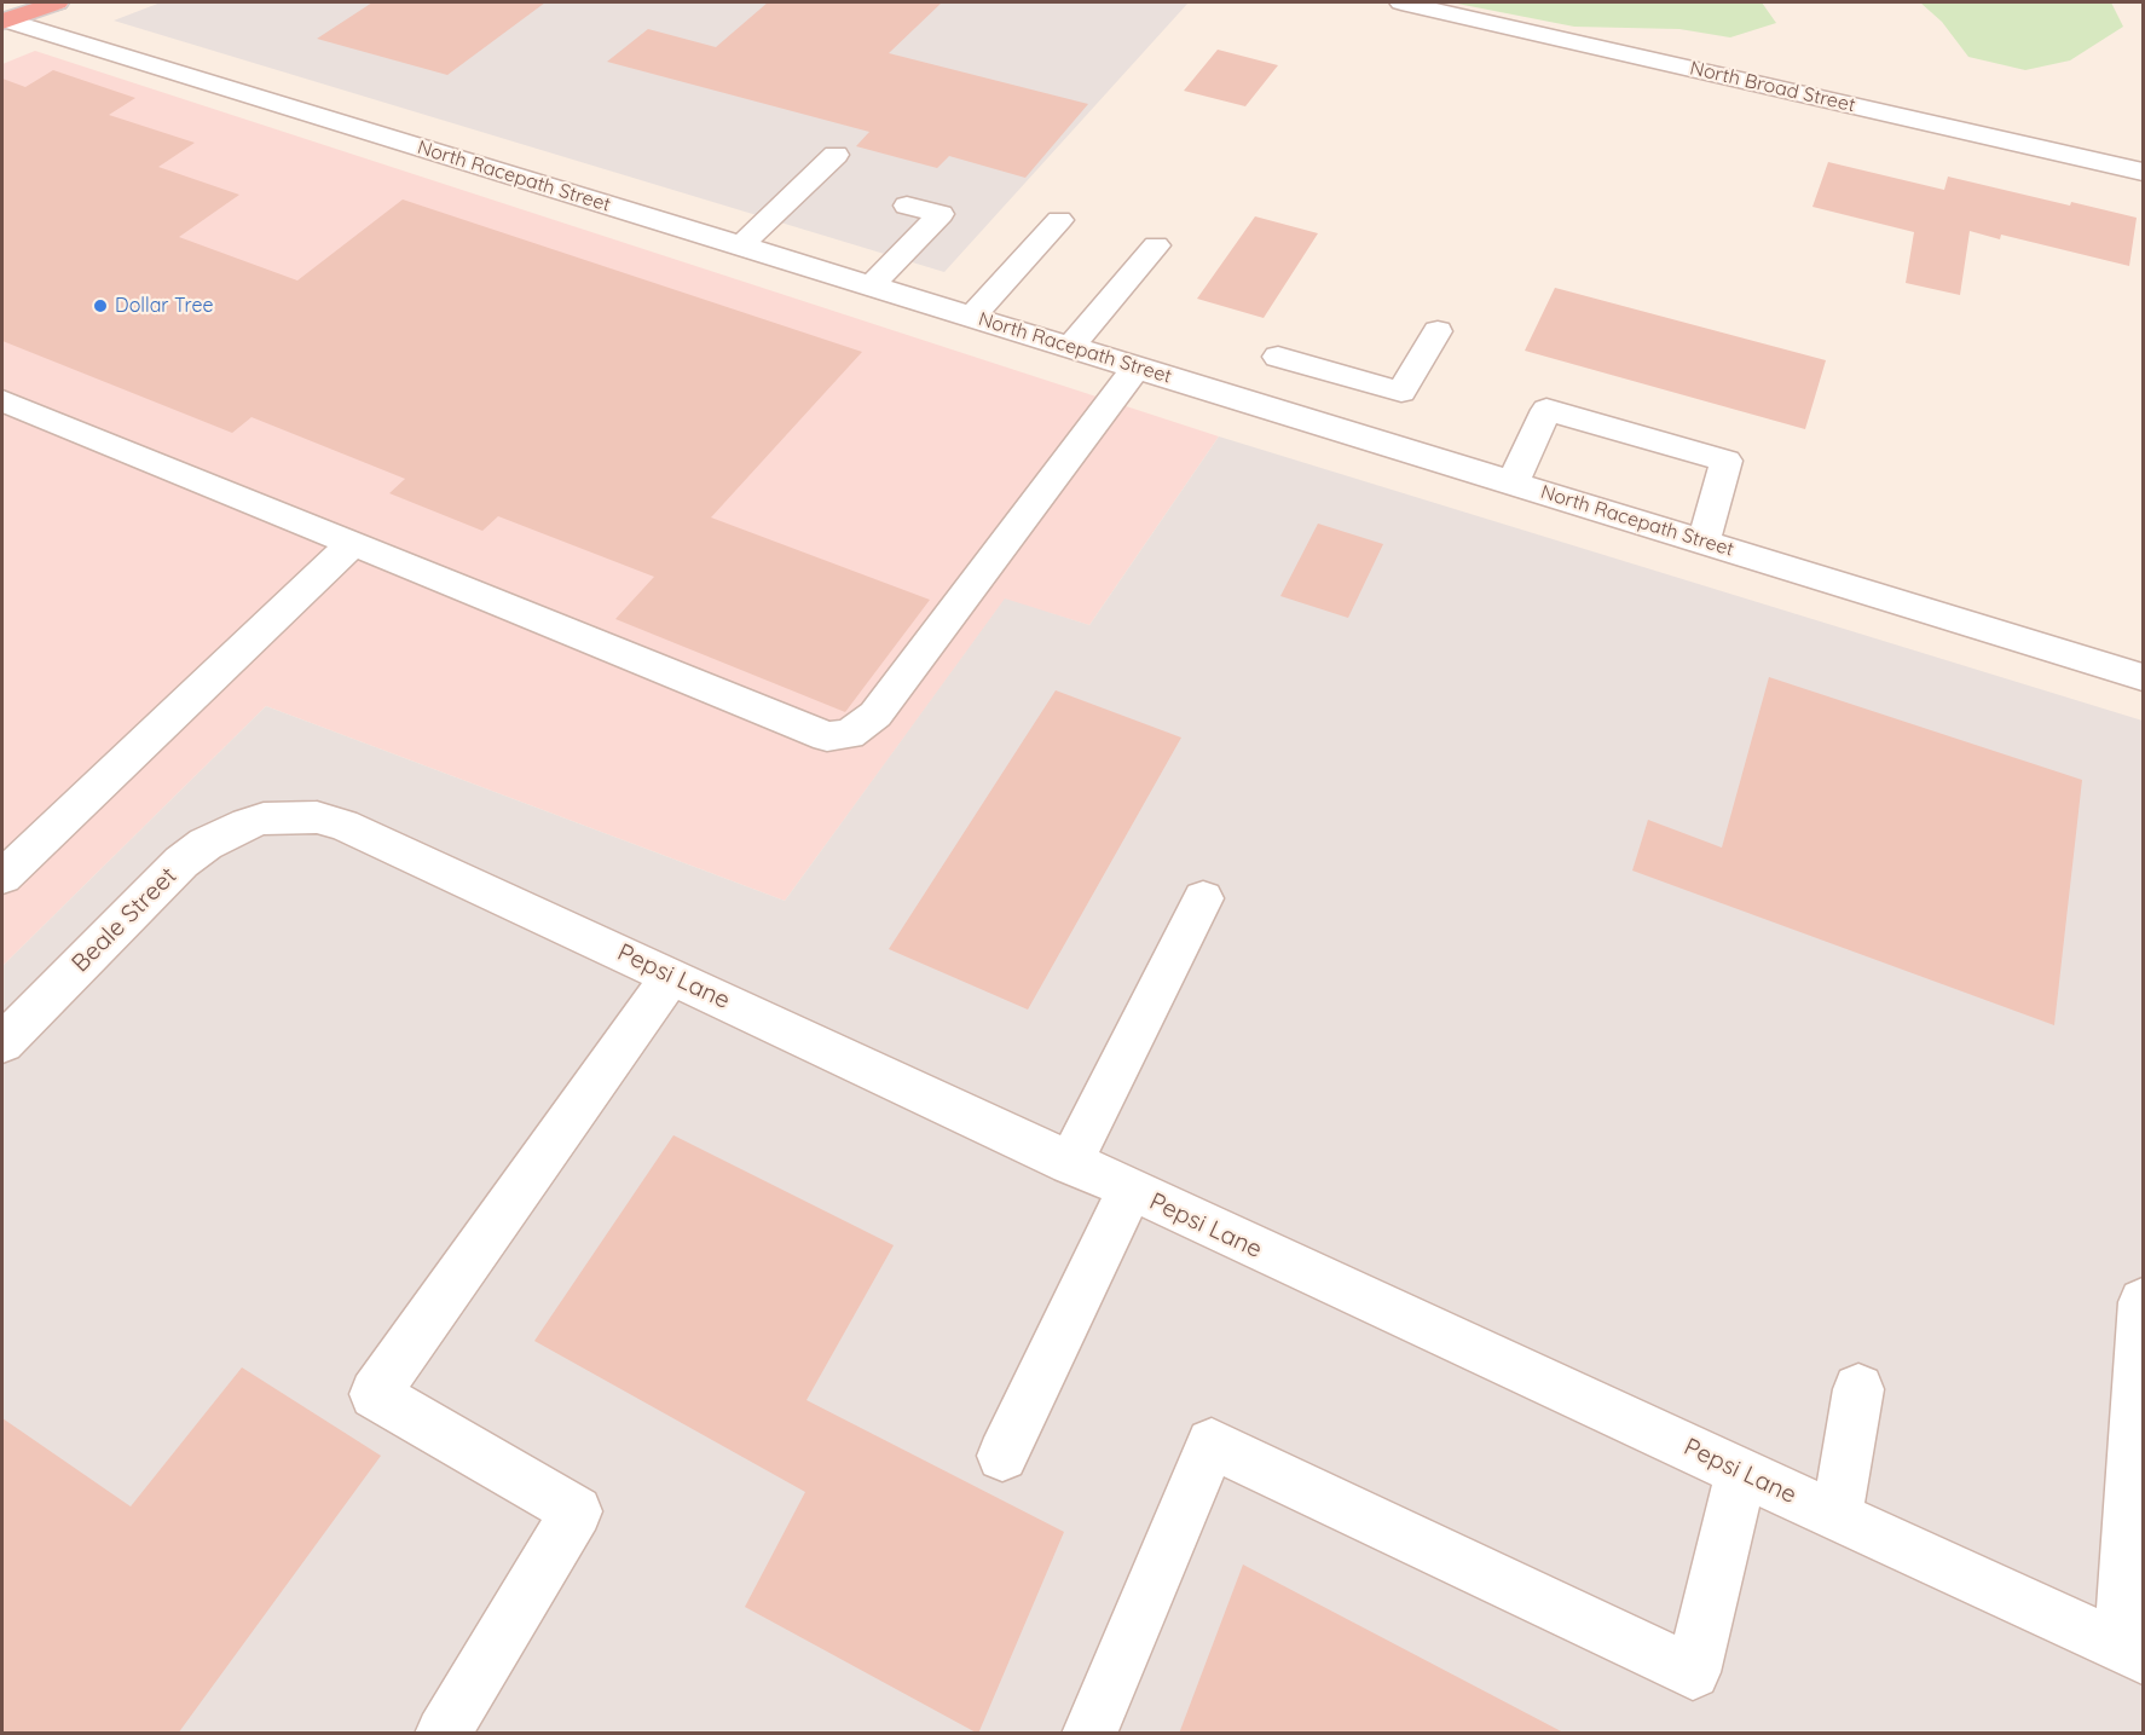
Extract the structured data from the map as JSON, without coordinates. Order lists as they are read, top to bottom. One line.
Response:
{"streets":{"street":["North Broad Street","North Racepath Street","Beale Street","Pepsi Lane"]},"crossings":[["Beale Street","Pepsi Lane"]],"places":["Dollar Tree"]}
